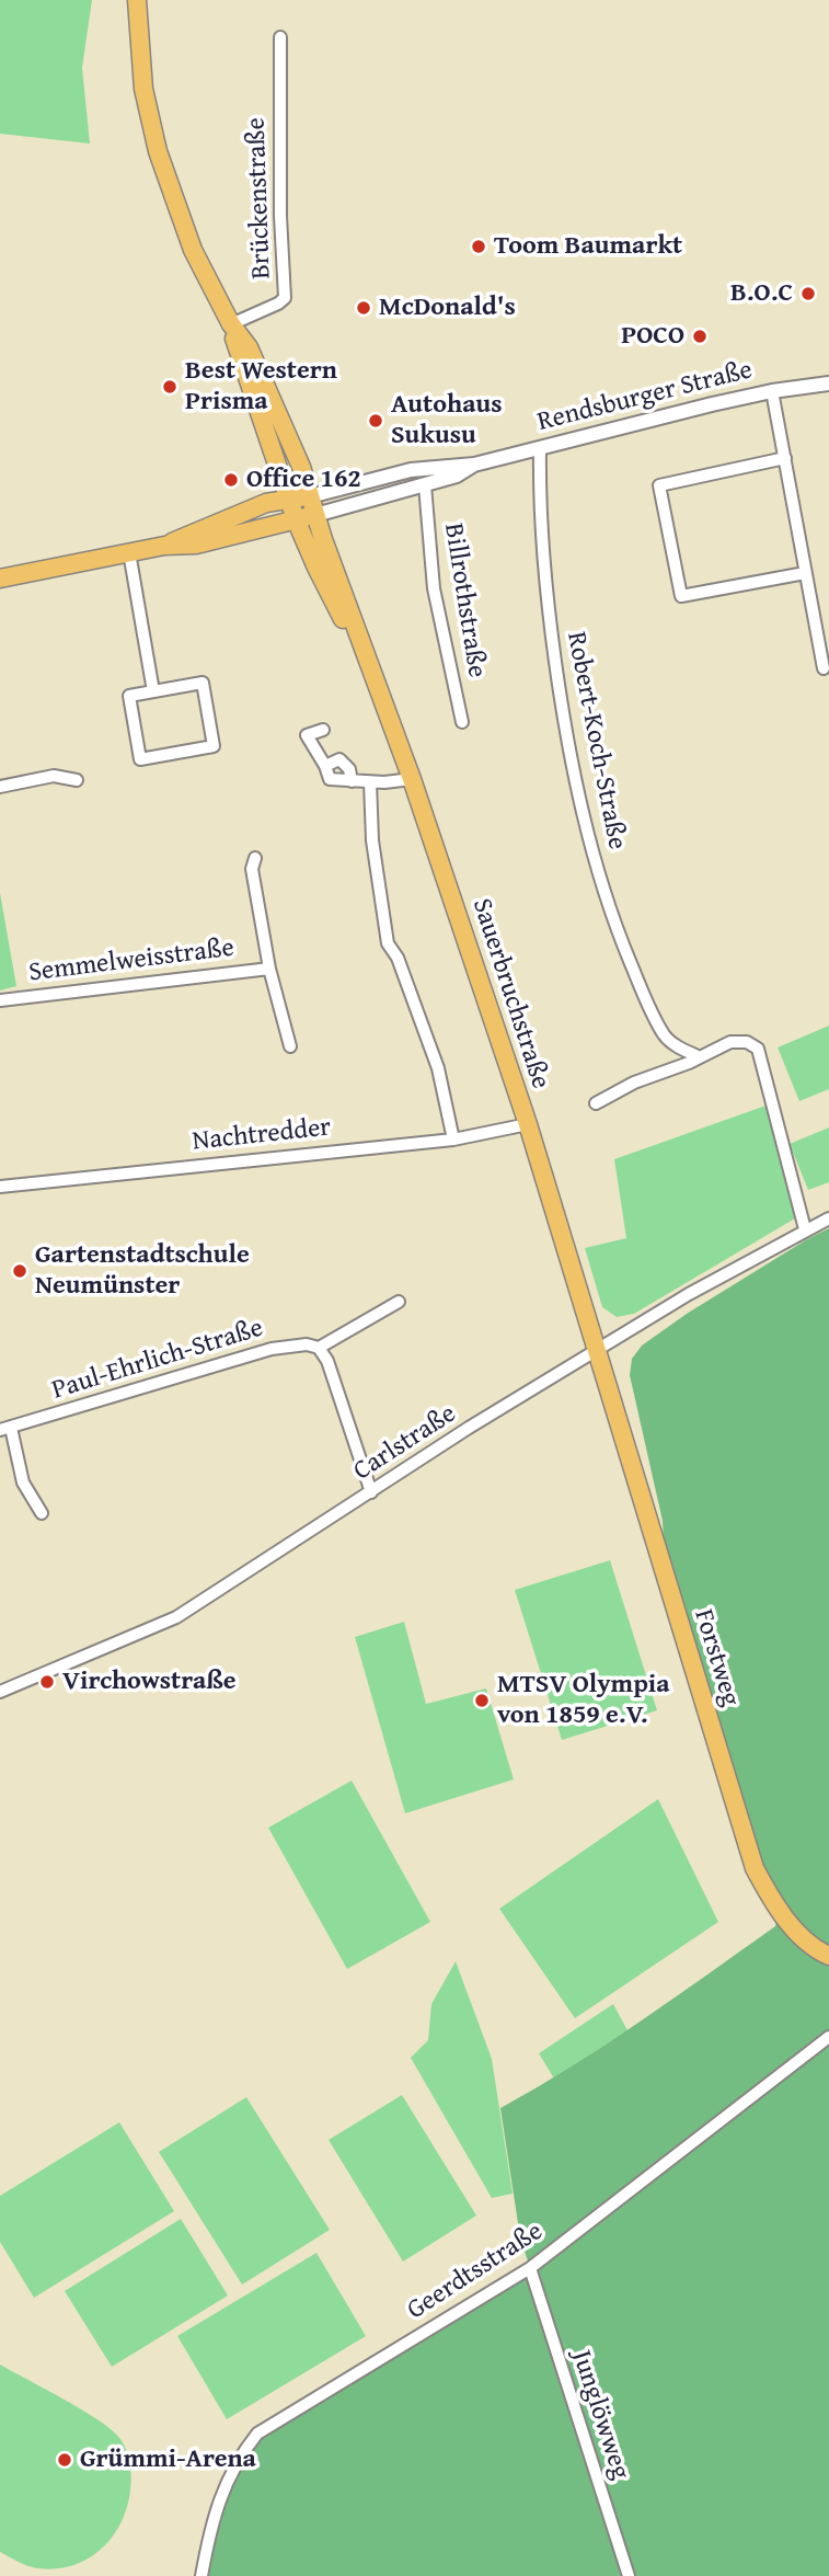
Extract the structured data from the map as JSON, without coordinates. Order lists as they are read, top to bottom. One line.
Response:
{"streets":{"main road":["Rendsburger Straße","Sauerbruchstraße","Forstweg"],"street":["Brückenstraße","Billrothstraße","Robert-Koch-Straße","Semmelweisstraße","Nachtredder","Paul-Ehrlich-Straße","Carlstraße","Geerdtsstraße","Junglöwweg"]},"crossings":[["Brückenstraße","Sauerbruchstraße"],["Rendsburger Straße","Billrothstraße"],["Rendsburger Straße","Robert-Koch-Straße"],["Rendsburger Straße","Sauerbruchstraße"],["Sauerbruchstraße","Nachtredder"],["Sauerbruchstraße","Carlstraße"],["Sauerbruchstraße","Forstweg"],["Carlstraße","Forstweg"],["Geerdtsstraße","Junglöwweg"]],"places":["Toom Baumarkt","B.O.C","McDonald's","POCO","Best Western Prisma","Autohaus Sukusu","Office 162","Gartenstadtschule Neumünster","Virchowstraße","MTSV Olympia von 1859 e.V.","Grümmi-Arena"]}
